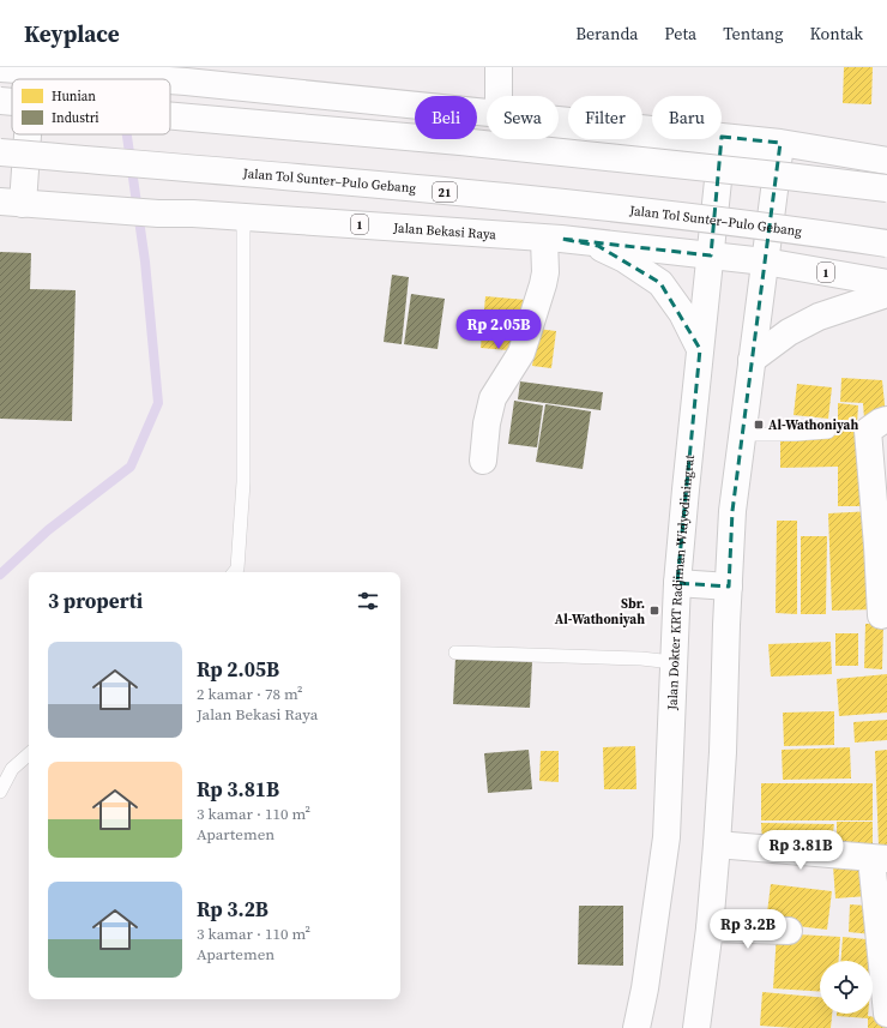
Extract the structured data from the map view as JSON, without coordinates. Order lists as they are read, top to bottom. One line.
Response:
{"streets":{"main road":["Jalan Tol Sunter–Pulo Gebang","21","1","Jalan Bekasi Raya","Jalan Dokter KRT Radjiman Widyodiningrat"]},"crossings":[["Jalan Bekasi Raya","Jalan Dokter KRT Radjiman Widyodiningrat"]],"places":{"transit":["Al-Wathoniyah","Sbr. Al-Wathoniyah"]},"legend":["Hunian","Industri"],"page":{"header":"Keyplace","nav":["Beranda","Peta","Tentang","Kontak"],"chip":["Beli","Sewa","Filter","Baru"],"price":["Rp 2.05B","Rp 3.81B","Rp 3.2B"],"heading":"3 properti","list":[{"name":"Rp 2.05B","note":"2 kamar · 78 m² · Jalan Bekasi Raya"},{"name":"Rp 3.81B","note":"3 kamar · 110 m² · Apartemen"},{"name":"Rp 3.2B","note":"3 kamar · 110 m² · Apartemen"}]}}
